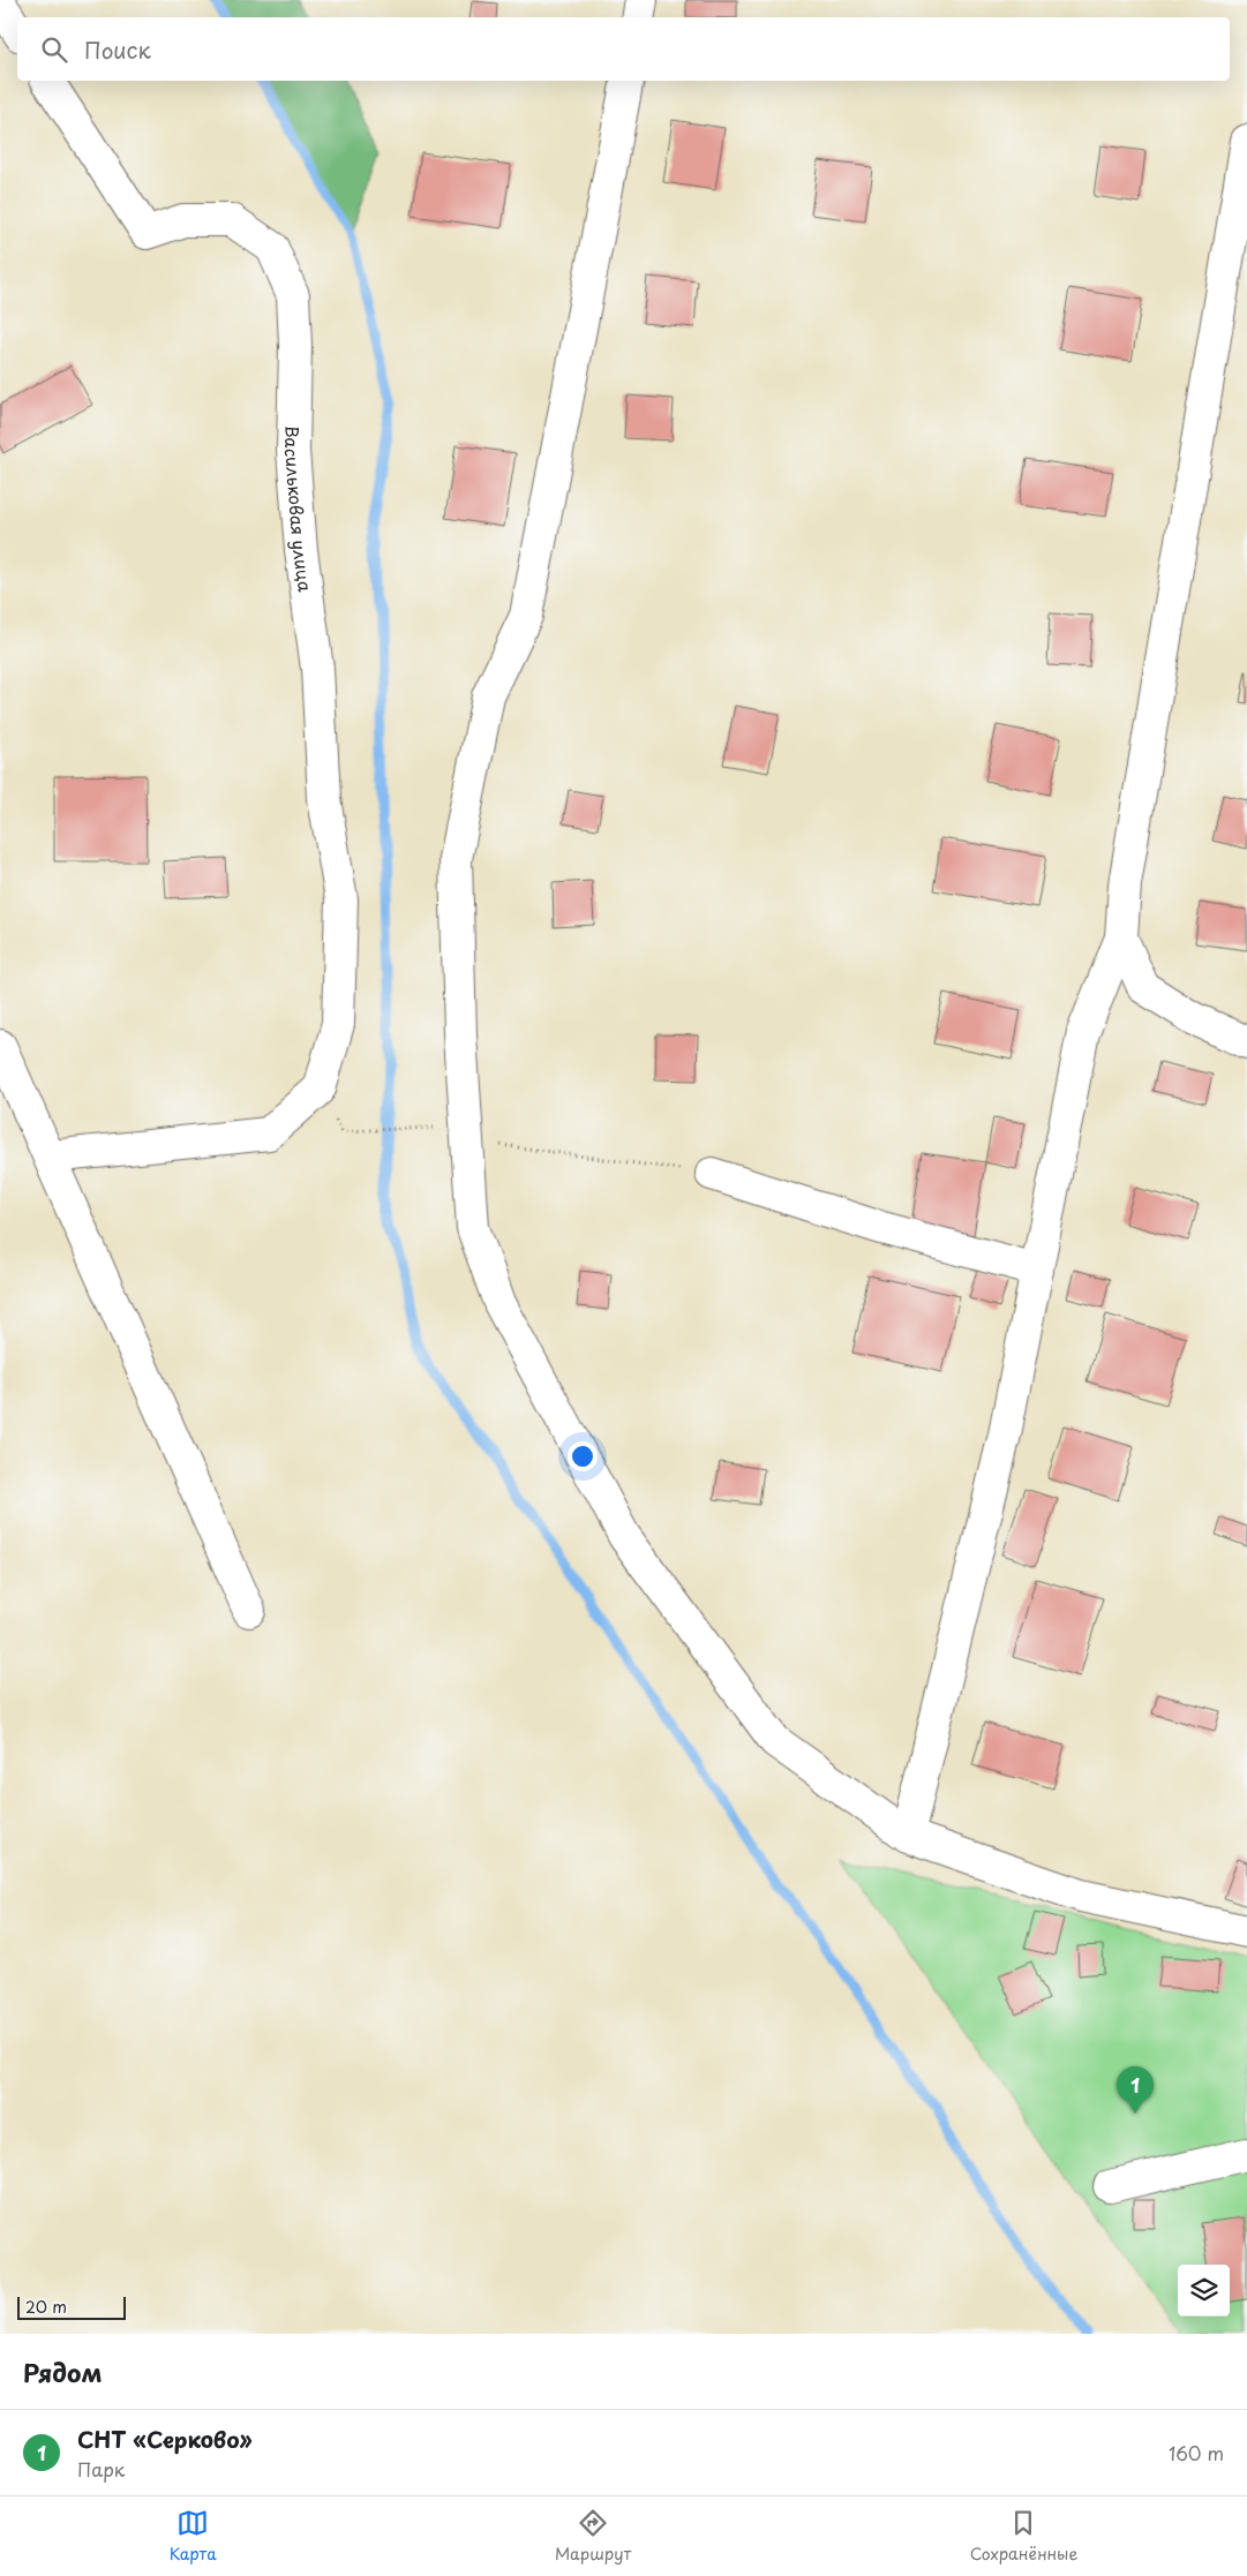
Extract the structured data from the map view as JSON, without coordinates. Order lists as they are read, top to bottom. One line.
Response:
{"streets":{"street":["Васильковая улица"]},"scale_bar":"20 m","page":{"search":"Поиск","pins":"1","scale":"20 m","heading":"Рядом","list":[{"mark":"1","name":"СНТ «Серково»","note":"Парк","value":"160 m"}],"nav":["Карта","Маршрут","Сохранённые"]}}
